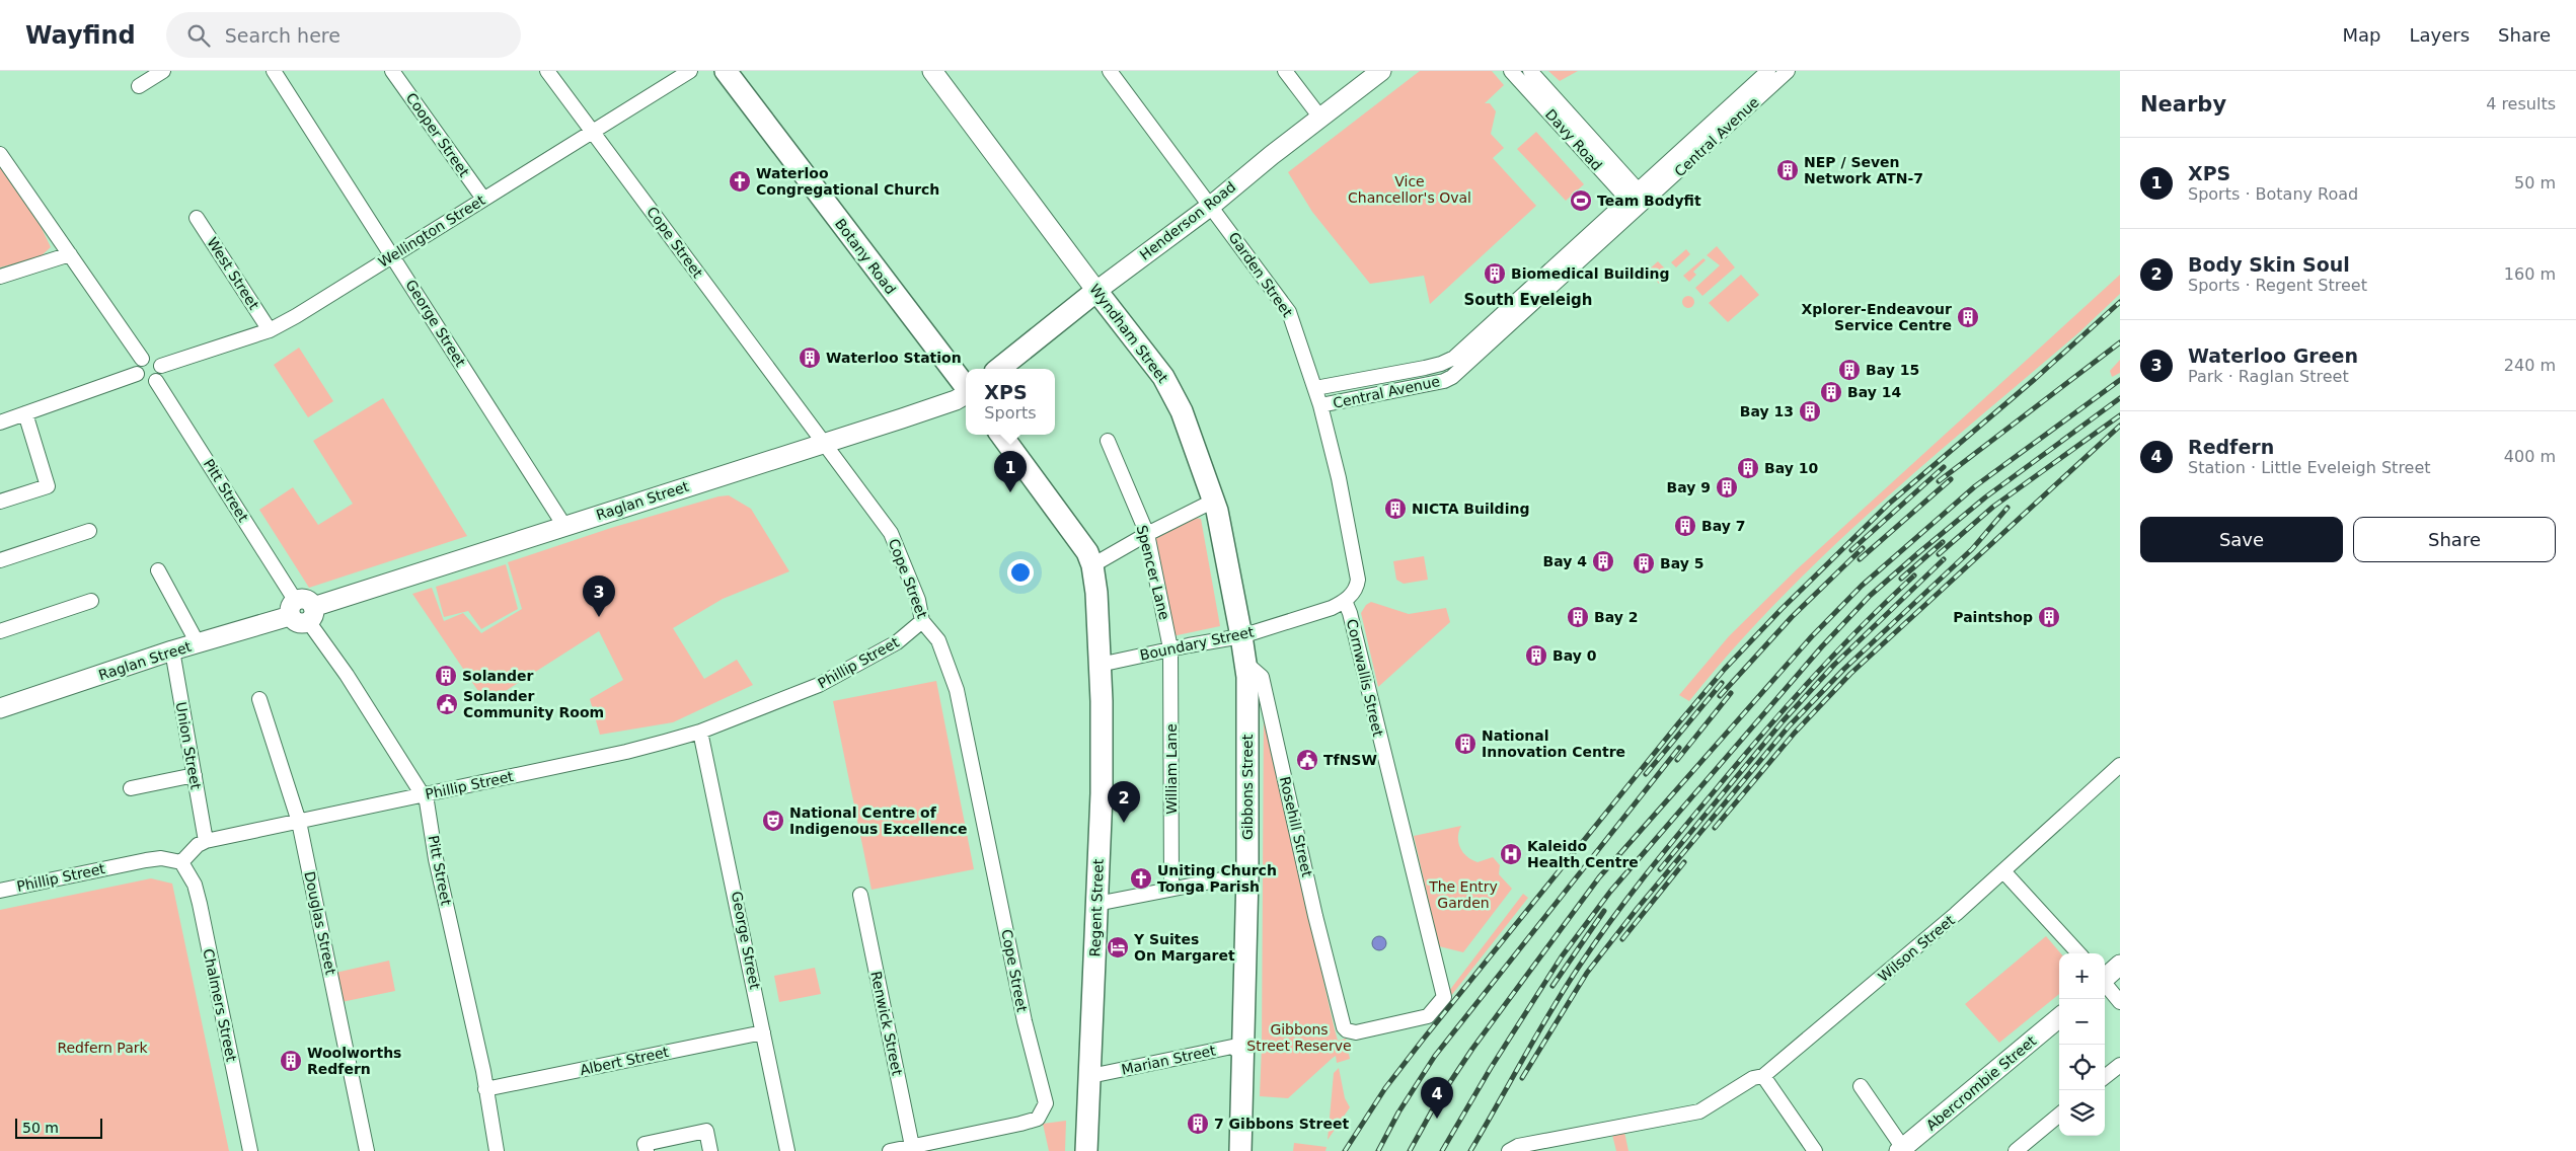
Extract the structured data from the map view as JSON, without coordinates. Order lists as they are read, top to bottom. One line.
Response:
{"streets":{"main road":["Henderson Road","Botany Road","Wyndham Street","Gibbons Street","Regent Street"],"street":["Cooper Street","Central Avenue","Davy Road","Wellington Street","Cope Street","West Street","Garden Street","George Street","Pitt Street","Raglan Street","Spencer Lane","Boundary Street","Phillip Street","Cornwallis Street","Union Street","William Lane","Rosehill Street","Douglas Street","Wilson Street","Chalmers Street","Renwick Street","Marian Street","Albert Street","Abercrombie Street"]},"crossings":[["Cooper Street","Wellington Street"],["Central Avenue","Davy Road"],["Central Avenue","Garden Street"],["Henderson Road","Garden Street"],["Henderson Road","Wyndham Street"],["Wellington Street","Cope Street"],["Wellington Street","West Street"],["Wellington Street","George Street"],["Wellington Street","Pitt Street"],["Cope Street","Raglan Street"],["Cope Street","Phillip Street"],["Cope Street","Renwick Street"],["Garden Street","Boundary Street"],["Garden Street","Cornwallis Street"],["George Street","Raglan Street"],["George Street","Phillip Street"],["George Street","Albert Street"],["Wyndham Street","Boundary Street"],["Wyndham Street","Gibbons Street"],["Pitt Street","Raglan Street"],["Pitt Street","Phillip Street"],["Pitt Street","Albert Street"],["Raglan Street","Union Street"],["Spencer Lane","Boundary Street"],["Spencer Lane","William Lane"],["Boundary Street","Cornwallis Street"],["Boundary Street","William Lane"],["Boundary Street","Gibbons Street"],["Boundary Street","Regent Street"],["Phillip Street","Union Street"],["Phillip Street","Douglas Street"],["Phillip Street","Chalmers Street"],["Cornwallis Street","Rosehill Street"],["Gibbons Street","Rosehill Street"],["Gibbons Street","Marian Street"],["Regent Street","Marian Street"]],"districts":["South Eveleigh"],"parks":["Vice Chancellor's Oval","The Entry Garden","Gibbons Street Reserve","Redfern Park"],"places":{"building":["NEP / Seven Network ATN-7","Biomedical Building","Xplorer-Endeavour Service Centre","Waterloo Station","Bay 15","Bay 14","Bay 13","Bay 10","Bay 9","NICTA Building","Bay 7","Bay 4","Bay 5","Bay 2","Paintshop","Bay 0","Solander","National Innovation Centre","Woolworths Redfern","7 Gibbons Street"],"church":["Waterloo Congregational Church","Uniting Church Tonga Parish"],"sports":["Team Bodyfit"],"public building":["Solander Community Room","TfNSW"],"theatre":["National Centre of Indigenous Excellence"],"hospital":["Kaleido Health Centre"],"hotel":["Y Suites On Margaret"]},"scale_bar":"50 m","page":{"header":"Wayfind","search":"Search here","nav":["Map","Layers","Share"],"heading":["Nearby","4 results"],"list":[{"mark":"1","name":"XPS","note":"Sports · Botany Road","value":"50 m"},{"mark":"2","name":"Body Skin Soul","note":"Sports · Regent Street","value":"160 m"},{"mark":"3","name":"Waterloo Green","note":"Park · Raglan Street","value":"240 m"},{"mark":"4","name":"Redfern","note":"Station · Little Eveleigh Street","value":"400 m"}],"popup":["XPS","Sports"],"pins":["1","3","2","4"],"buttons":["Save","Share"],"map_buttons":["+","−"],"scale":"50 m"}}
